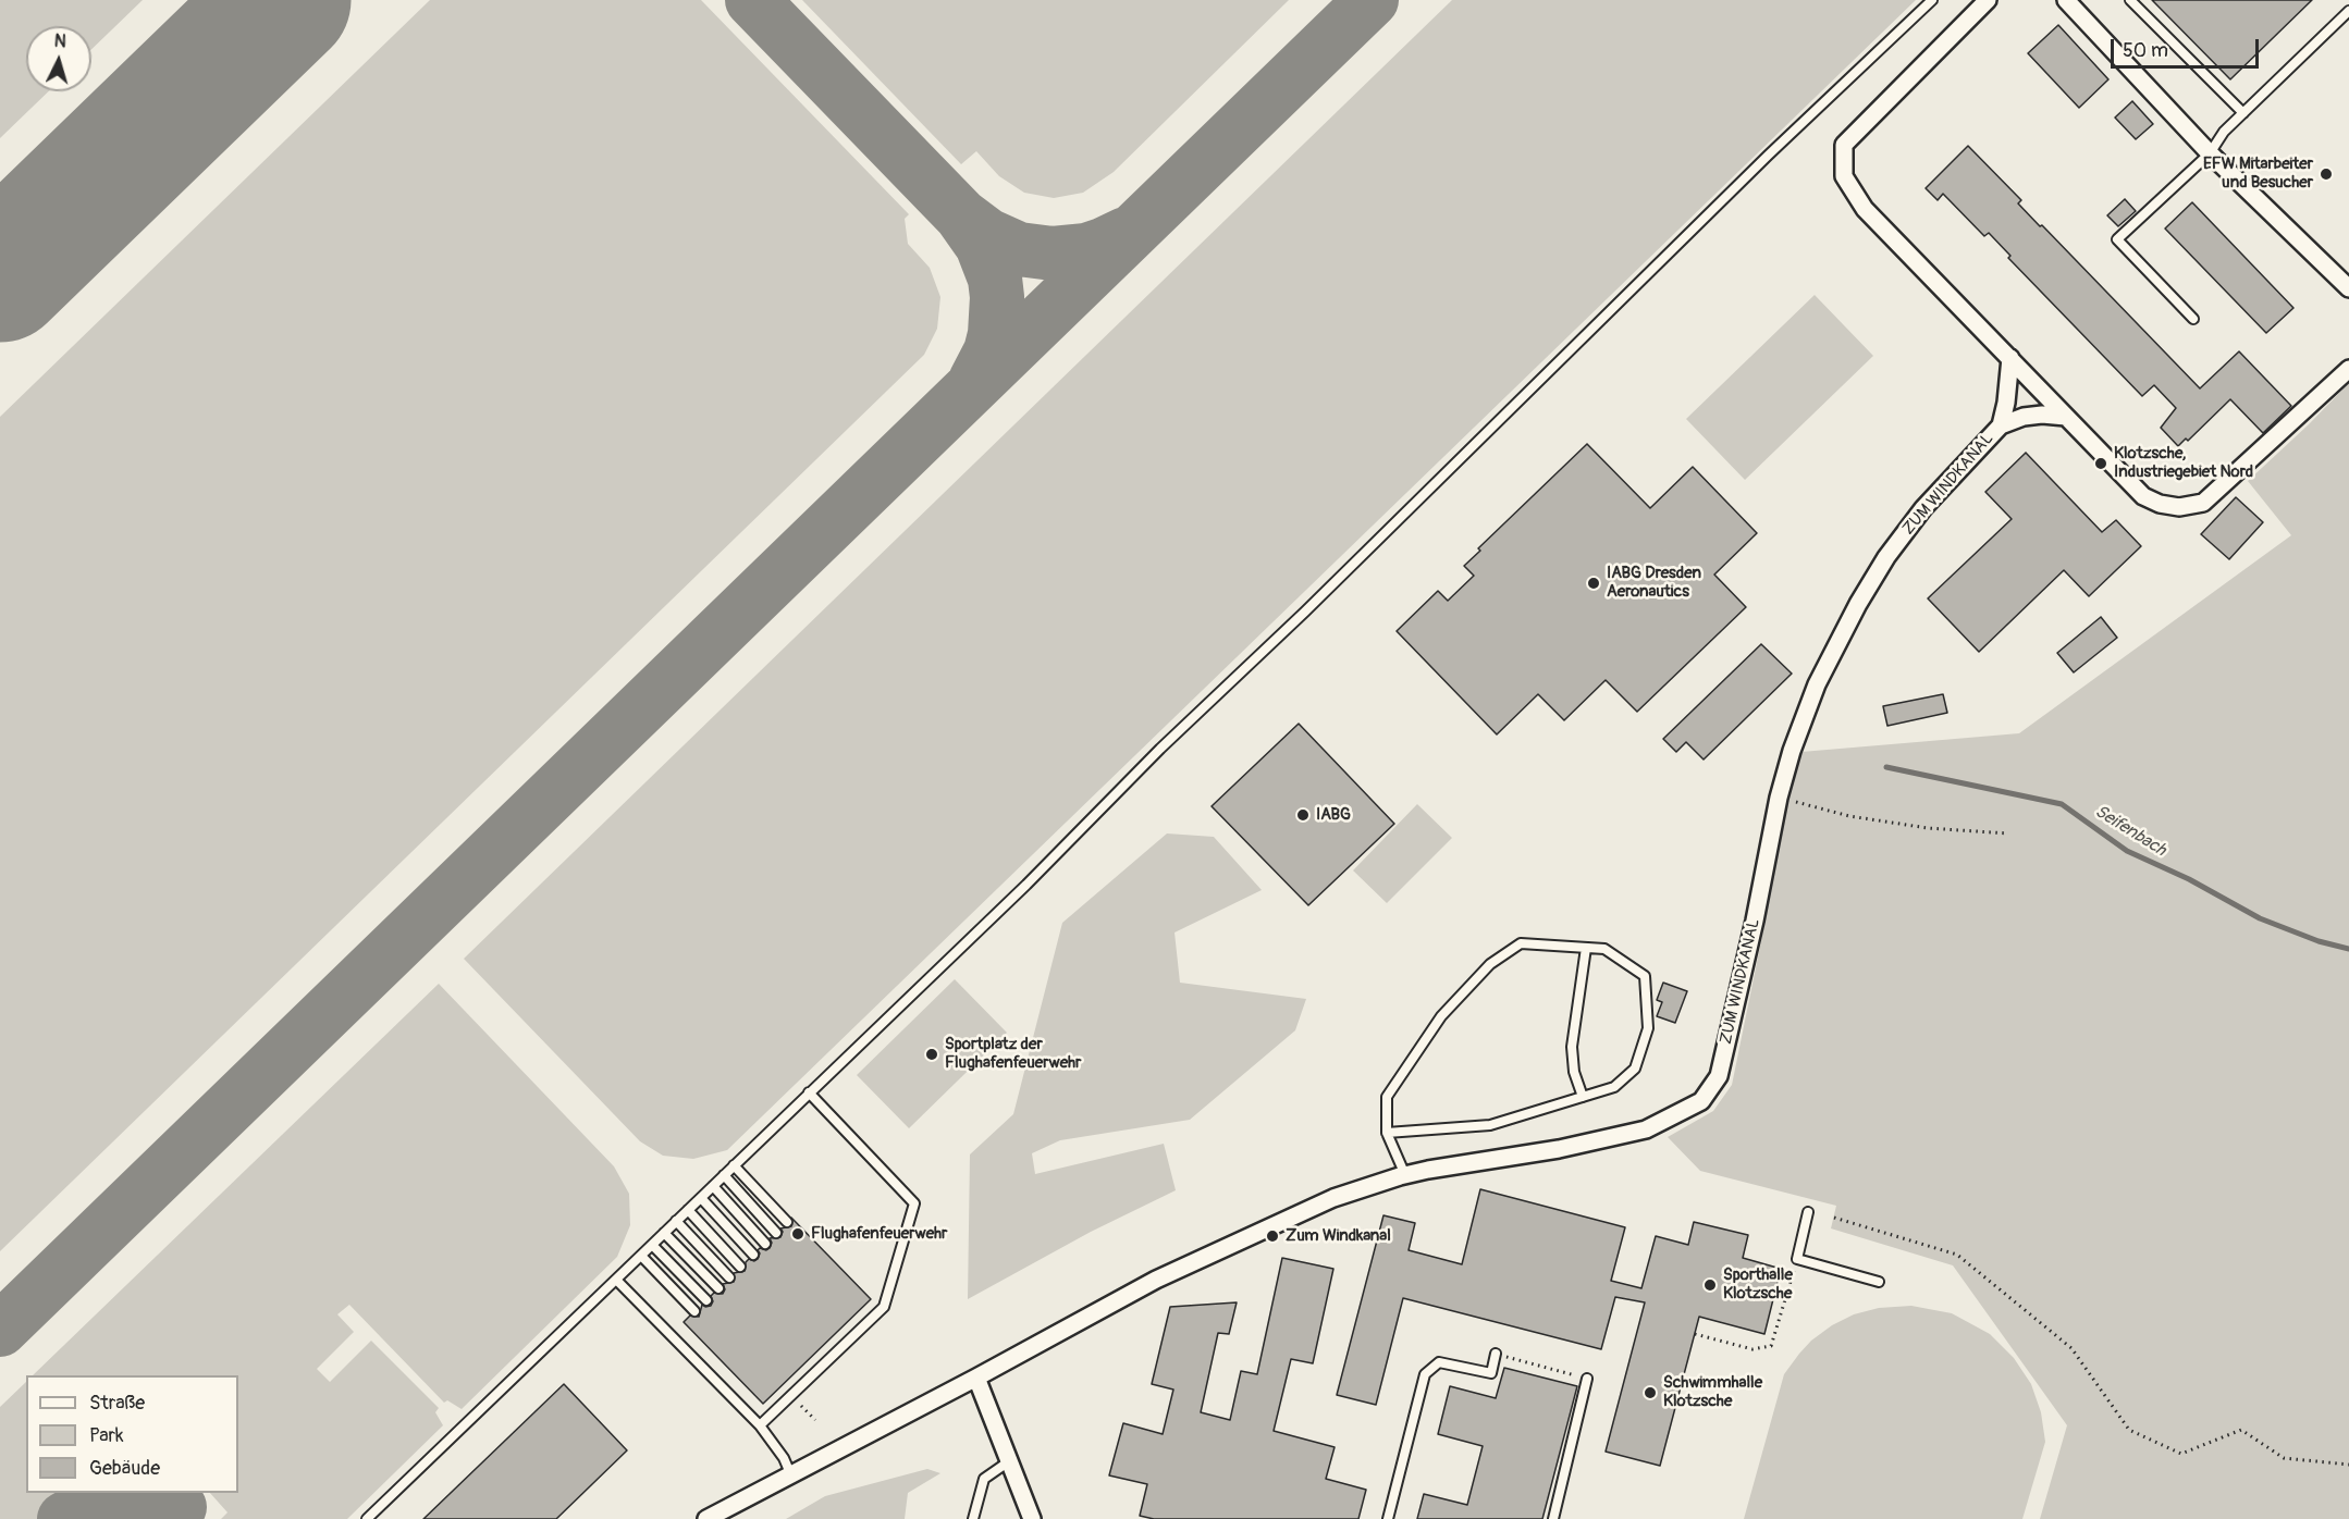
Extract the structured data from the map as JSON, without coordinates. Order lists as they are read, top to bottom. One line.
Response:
{"streets":{"street":["ZUM WINDKANAL"]},"water":["Seifenbach"],"places":["EFW Mitarbeiter und Besucher","Klotzsche, Industriegebiet Nord","IABG Dresden Aeronautics","IABG","Sportplatz der Flughafenfeuerwehr","Flughafenfeuerwehr","Zum Windkanal","Sporthalle Klotzsche","Schwimmhalle Klotzsche"],"legend":["Straße","Park","Gebäude"],"scale_bar":"50 m","north":"top"}
